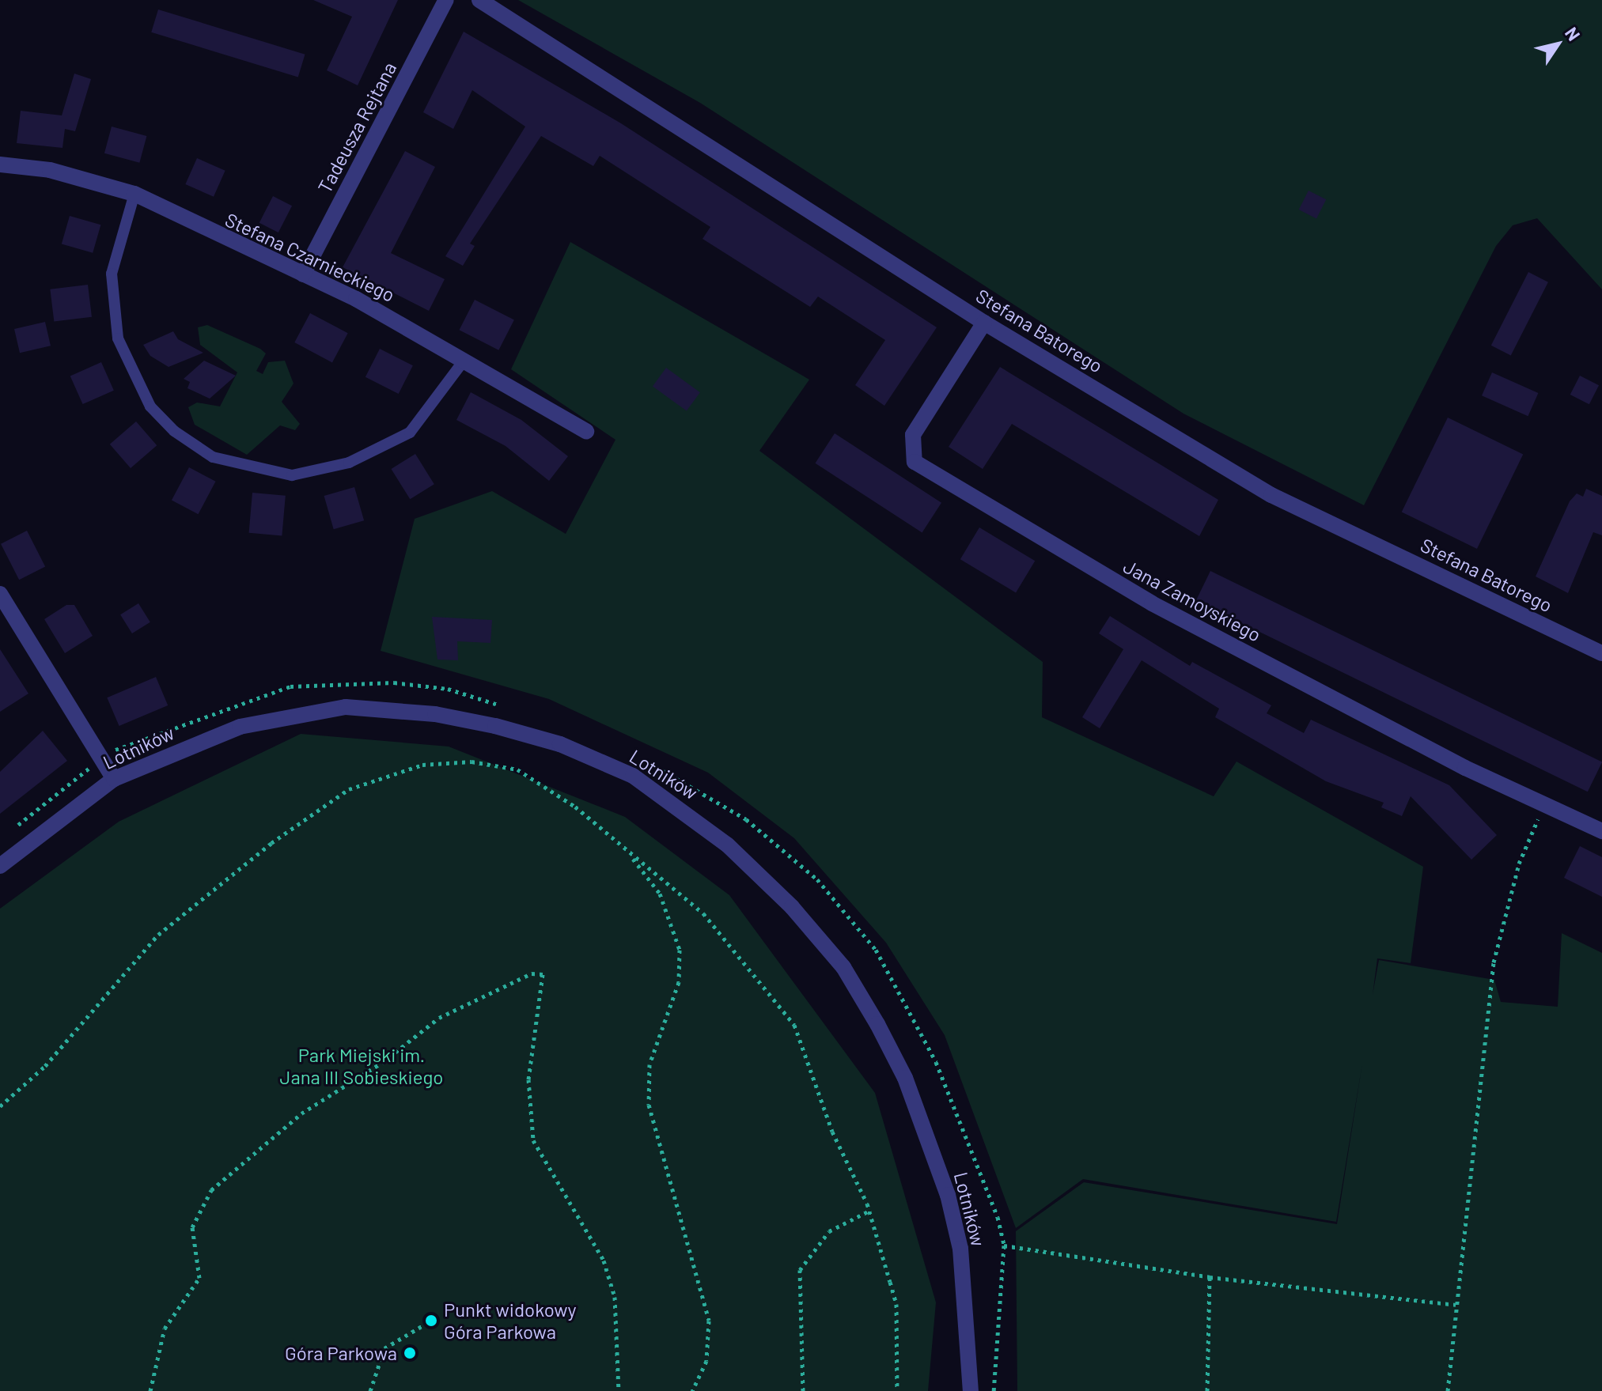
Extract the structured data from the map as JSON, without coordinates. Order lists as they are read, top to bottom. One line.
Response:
{"streets":{"street":["Tadeusza Rejtana","Stefana Czarnieckiego","Stefana Batorego","Jana Zamoyskiego","Lotników"]},"crossings":[["Tadeusza Rejtana","Stefana Czarnieckiego"],["Stefana Batorego","Jana Zamoyskiego"]],"parks":["Park Miejski im. Jana III Sobieskiego"],"places":["Punkt widokowy Góra Parkowa","Góra Parkowa"],"north":"top right"}
